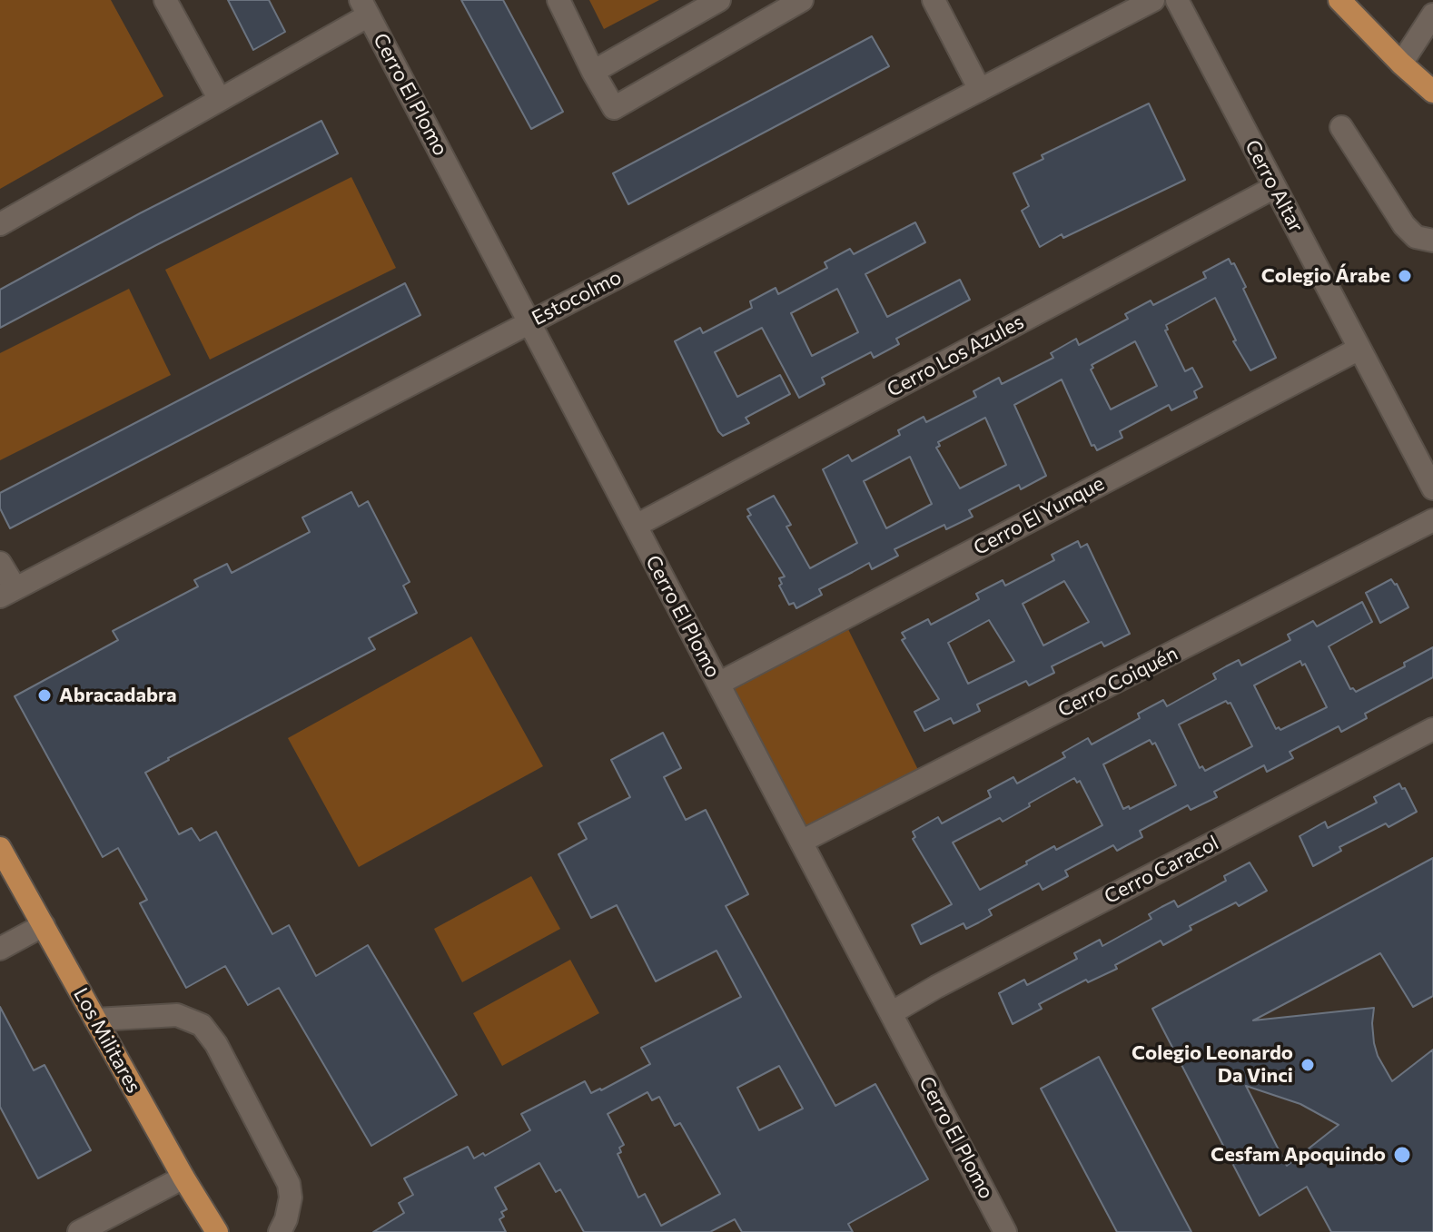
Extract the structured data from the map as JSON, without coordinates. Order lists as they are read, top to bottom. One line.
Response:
{"streets":{"main road":["Los Militares"],"street":["Cerro El Plomo","Cerro Altar","Estocolmo","Cerro Los Azules","Cerro El Yunque","Cerro Coiquén","Cerro Caracol"]},"crossings":[["Cerro El Plomo","Estocolmo"],["Cerro El Plomo","Cerro Los Azules"],["Cerro El Plomo","Cerro El Yunque"],["Cerro El Plomo","Cerro Coiquén"],["Cerro El Plomo","Cerro Caracol"],["Cerro Altar","Cerro Los Azules"],["Cerro Altar","Cerro El Yunque"]],"places":["Colegio Árabe","Abracadabra","Colegio Leonardo Da Vinci","Cesfam Apoquindo"]}
